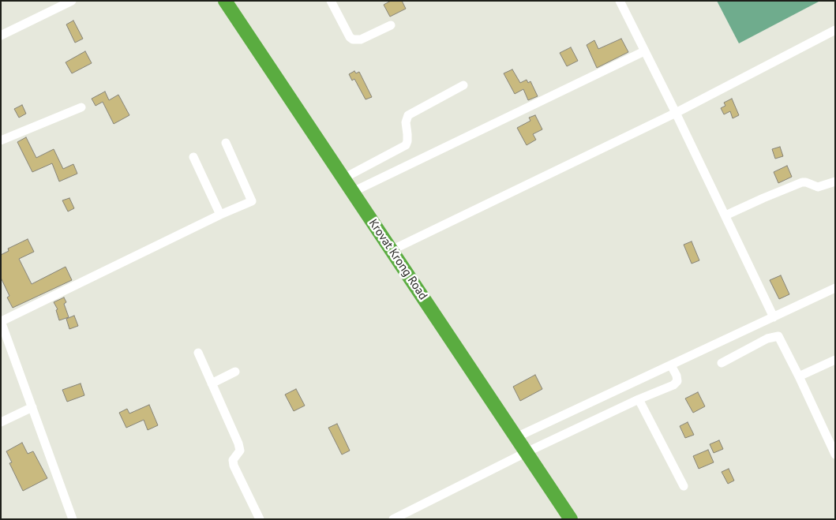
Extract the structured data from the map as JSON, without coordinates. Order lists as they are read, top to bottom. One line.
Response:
{"streets":{"highway":["Krovat Krong Road"]}}
